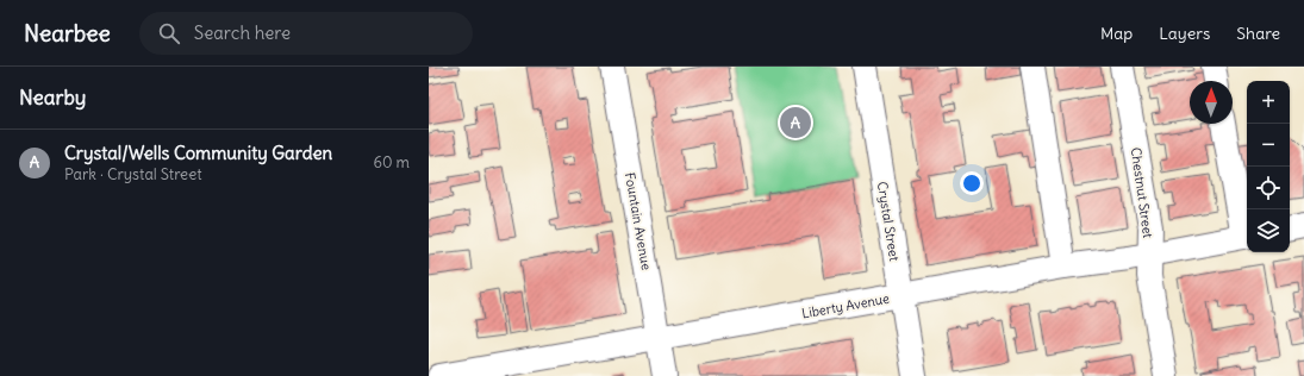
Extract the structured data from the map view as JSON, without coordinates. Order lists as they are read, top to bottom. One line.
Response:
{"streets":{"street":["Chestnut Street","Fountain Avenue","Crystal Street","Liberty Avenue"]},"crossings":[["Chestnut Street","Liberty Avenue"],["Fountain Avenue","Liberty Avenue"],["Crystal Street","Liberty Avenue"]],"north":"top","page":{"header":"Nearbee","search":"Search here","nav":["Map","Layers","Share"],"heading":"Nearby","map_buttons":["+","−"],"pins":"A","list":[{"mark":"A","name":"Crystal/Wells Community Garden","note":"Park · Crystal Street","value":"60 m"}]}}
